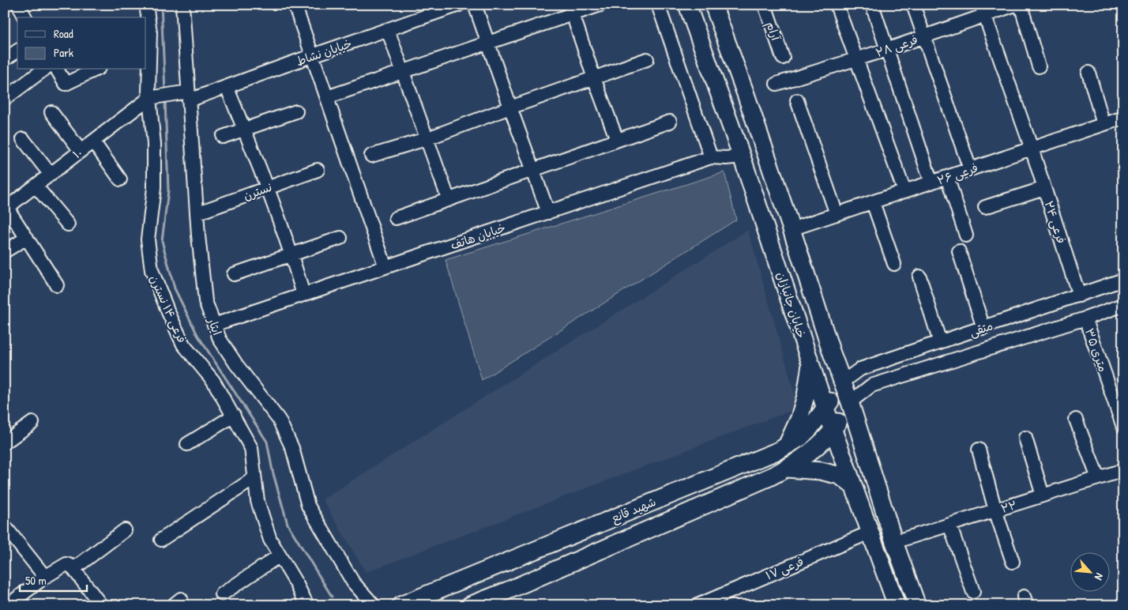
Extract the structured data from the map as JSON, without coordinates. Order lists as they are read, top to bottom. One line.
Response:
{"streets":{"main road":["خیابان جانبازان","شهید قانع"],"street":["آرام","فرعی ۲۸","خیابان نشاط","۱۰","فرعی ۲۶","نسترن","فرعی ۲۴","خیابان هاتف","فرعی ۱۴ نسترن","ایثار","متقی","۳۵ متری","۲۲","فرعی ۱۷"]},"crossings":[["فرعی ۲۸","فرعی ۲۴"],["خیابان نشاط","۱۰"],["خیابان نشاط","فرعی ۱۴ نسترن"],["خیابان نشاط","ایثار"],["۱۰","فرعی ۱۴ نسترن"],["فرعی ۲۶","فرعی ۲۴"],["فرعی ۲۶","خیابان جانبازان"],["نسترن","ایثار"],["فرعی ۲۴","متقی"],["خیابان هاتف","خیابان جانبازان"],["خیابان هاتف","ایثار"],["خیابان جانبازان","متقی"],["خیابان جانبازان","۲۲"],["خیابان جانبازان","شهید قانع"],["خیابان جانبازان","فرعی ۱۷"],["متقی","۳۵ متری"],["متقی","شهید قانع"]],"legend":["Road","Park"],"scale_bar":"50 m","north":"bottom right"}
